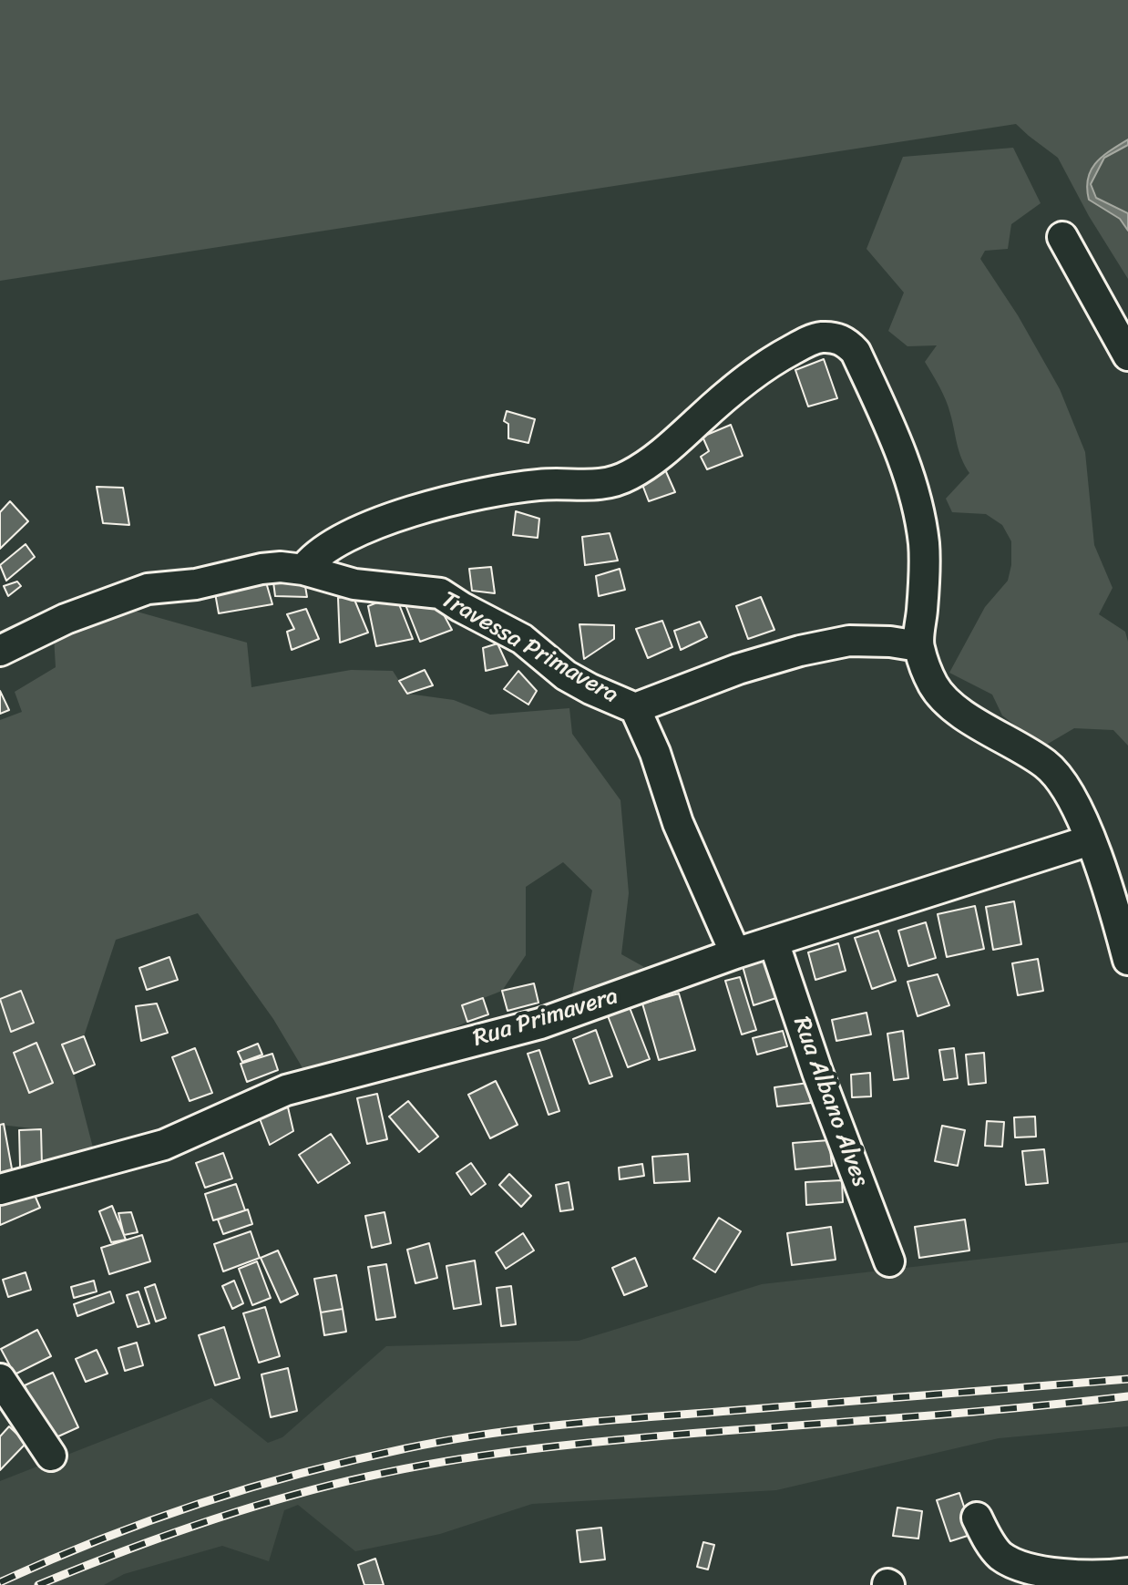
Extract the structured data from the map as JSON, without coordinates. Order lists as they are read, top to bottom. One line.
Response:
{"streets":{"street":["Travessa Primavera","Rua Primavera","Rua Albano Alves"]},"crossings":[["Travessa Primavera","Rua Primavera"],["Rua Primavera","Rua Albano Alves"]]}
